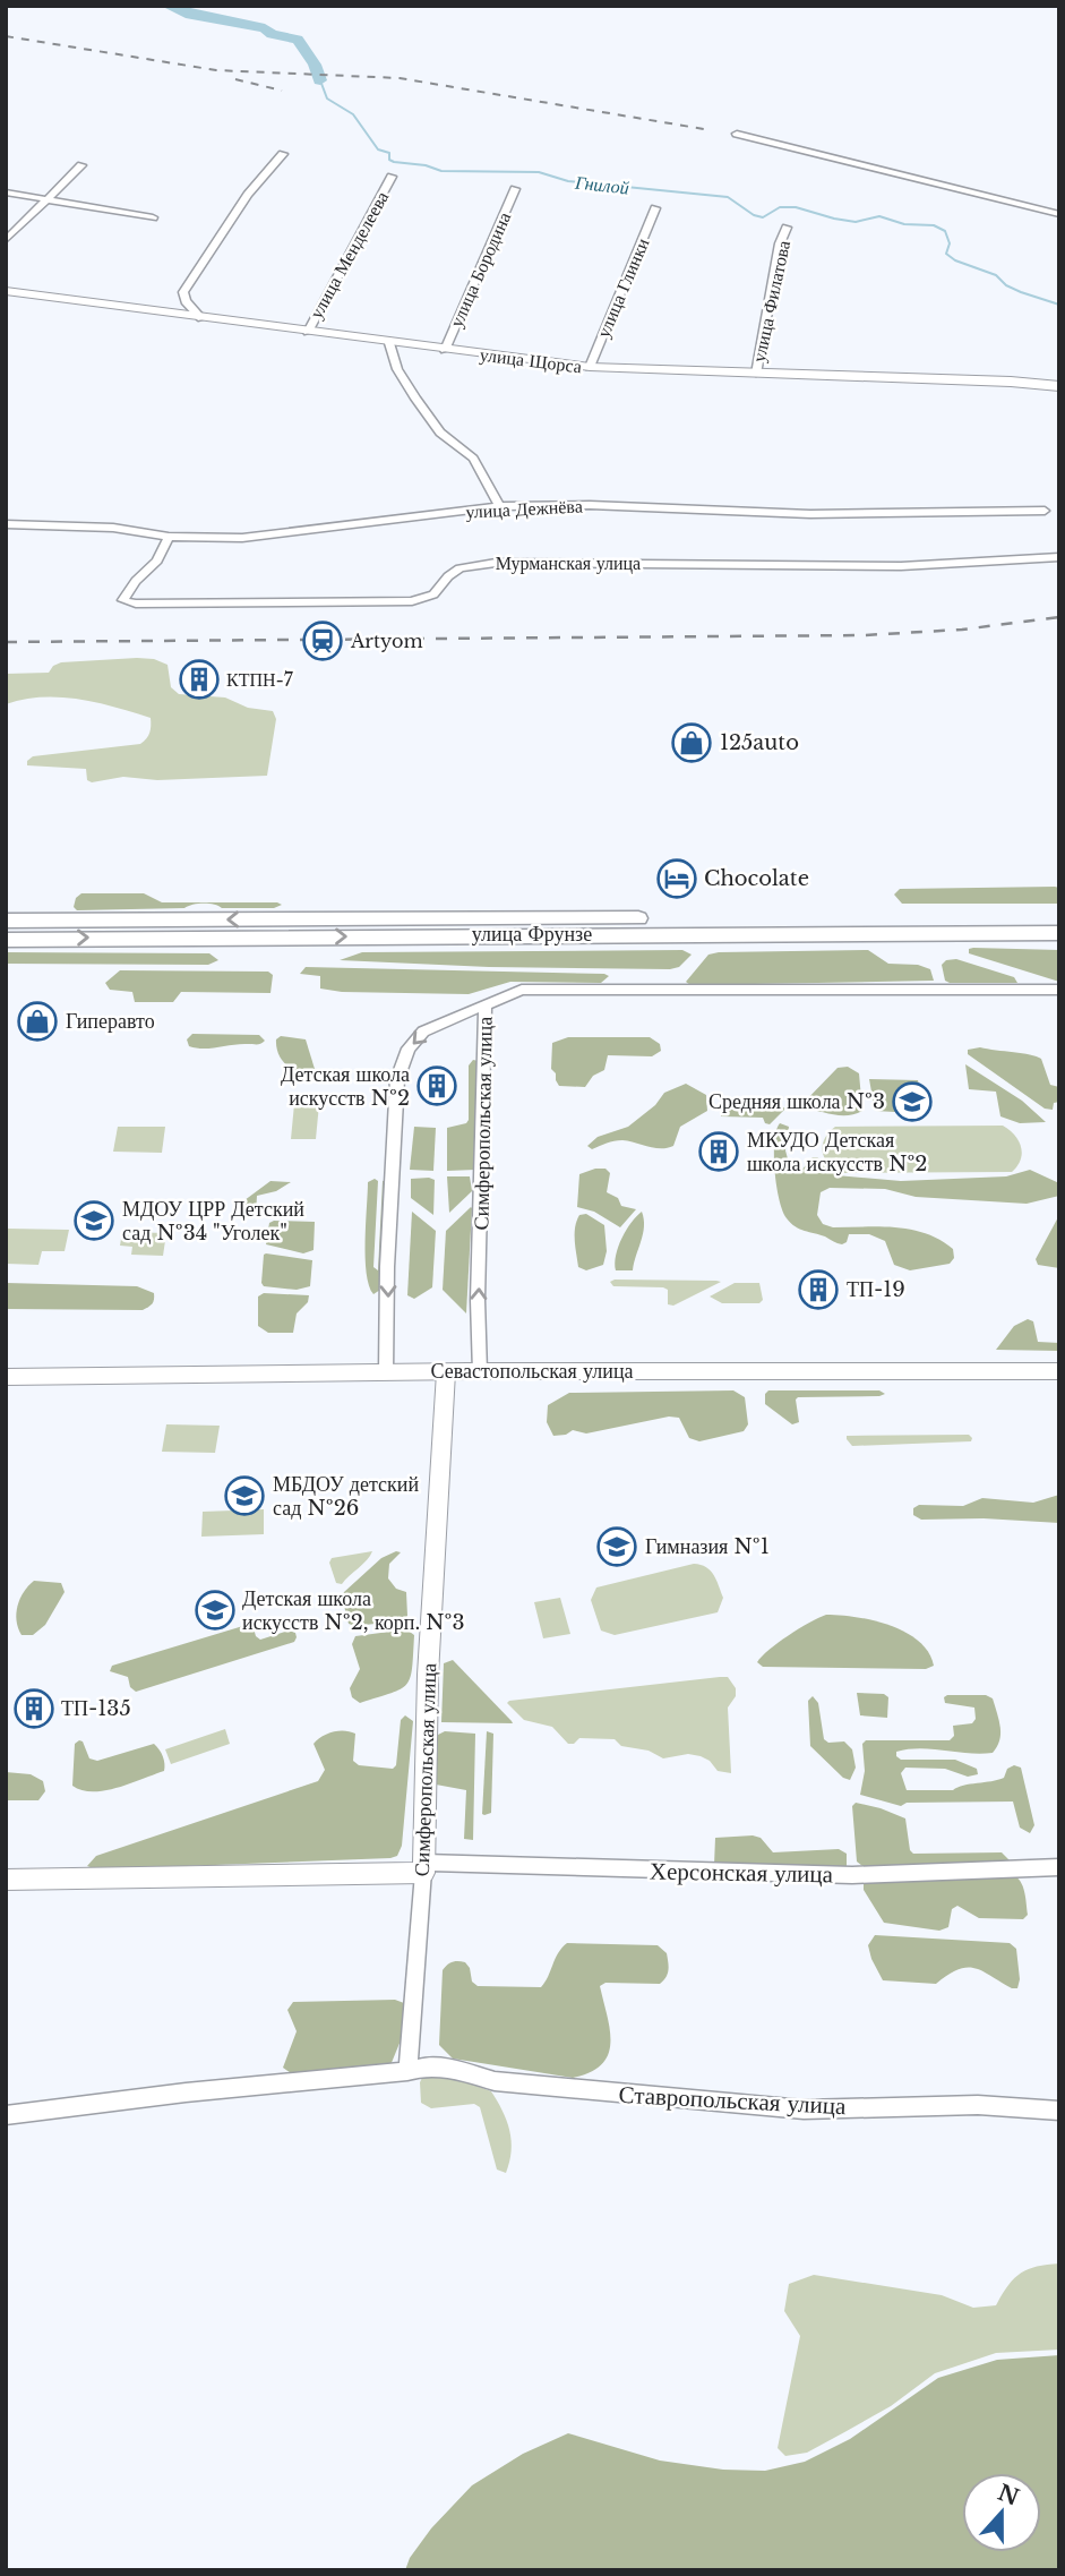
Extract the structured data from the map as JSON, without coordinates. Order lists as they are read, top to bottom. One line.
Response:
{"streets":{"main road":["улица Щорса","улица Фрунзе","Севастопольская улица"],"street":["улица Менделеева","улица Бородина","улица Глинки","улица Филатова","улица Дежнёва","Мурманская улица","Симферопольская улица","Херсонская улица","Ставропольская улица"]},"crossings":[["улица Менделеева","улица Щорса"],["улица Бородина","улица Щорса"],["улица Глинки","улица Щорса"],["улица Филатова","улица Щорса"],["улица Дежнёва","Мурманская улица"],["Симферопольская улица","Севастопольская улица"],["Симферопольская улица","Херсонская улица"],["Симферопольская улица","Ставропольская улица"]],"water":["Гнилой"],"places":{"station":["Artyom"],"building":["КТПН-7","Детская школа искусств №2","МКУДО Детская школа искусств №2","ТП-19","ТП-135"],"shop":["125auto","Гиперавто"],"hotel":["Chocolate"],"school or university":["Средняя школа №3","МДОУ ЦРР Детский сад №34 \"Уголек\"","МБДОУ детский сад №26","Гимназия №1","Детская школа искусств №2, корп. №3"]},"north":"top"}
